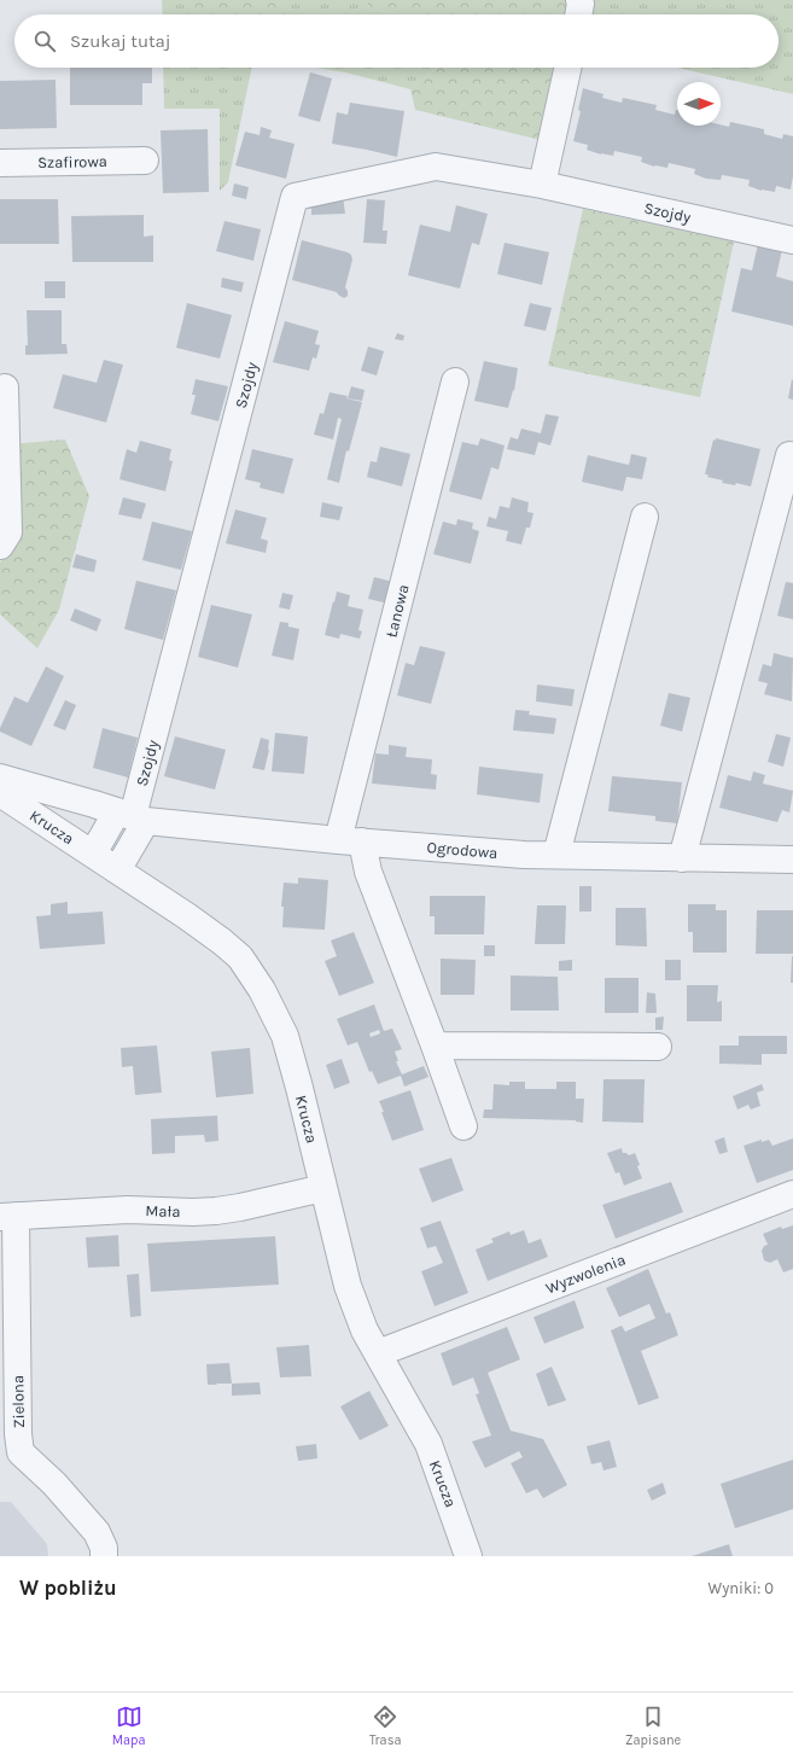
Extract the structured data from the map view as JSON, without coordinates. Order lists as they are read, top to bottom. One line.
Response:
{"streets":{"street":["Szafirowa","Szojdy","Łanowa","Krucza","Ogrodowa","Mała","Wyzwolenia","Zielona"]},"crossings":[["Szojdy","Ogrodowa"],["Łanowa","Ogrodowa"],["Krucza","Mała"],["Krucza","Wyzwolenia"],["Mała","Zielona"]],"north":"right","page":{"search":"Szukaj tutaj","heading":["W pobliżu","Wyniki: 0"],"nav":["Mapa","Trasa","Zapisane"]}}
